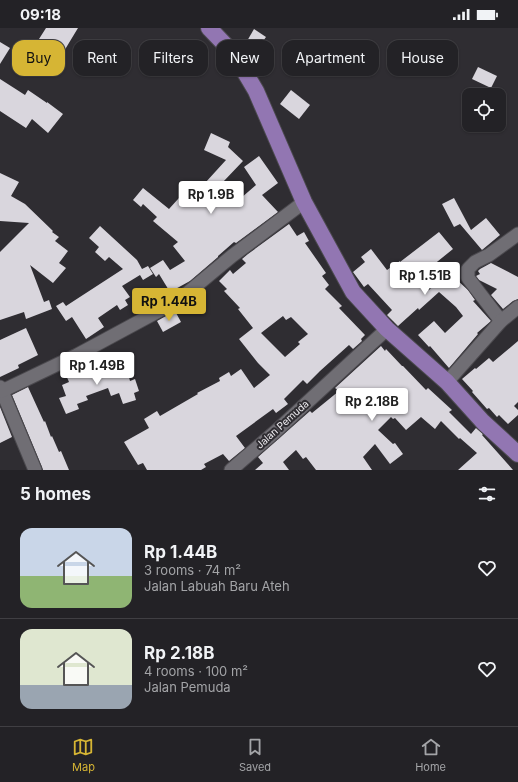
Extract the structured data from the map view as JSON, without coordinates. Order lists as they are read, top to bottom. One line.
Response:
{"streets":{"street":["Jalan Pemuda"]},"page":{"status":"09:18","chip":["Buy","Rent","Filters","New","Apartment","House"],"price":["Rp 1.9B","Rp 1.51B","Rp 1.44B","Rp 1.49B","Rp 2.18B"],"heading":"5 homes","list":[{"name":"Rp 1.44B","note":"3 rooms · 74 m² · Jalan Labuah Baru Ateh"},{"name":"Rp 2.18B","note":"4 rooms · 100 m² · Jalan Pemuda"}],"tabs":["Map","Saved","Home"]}}
